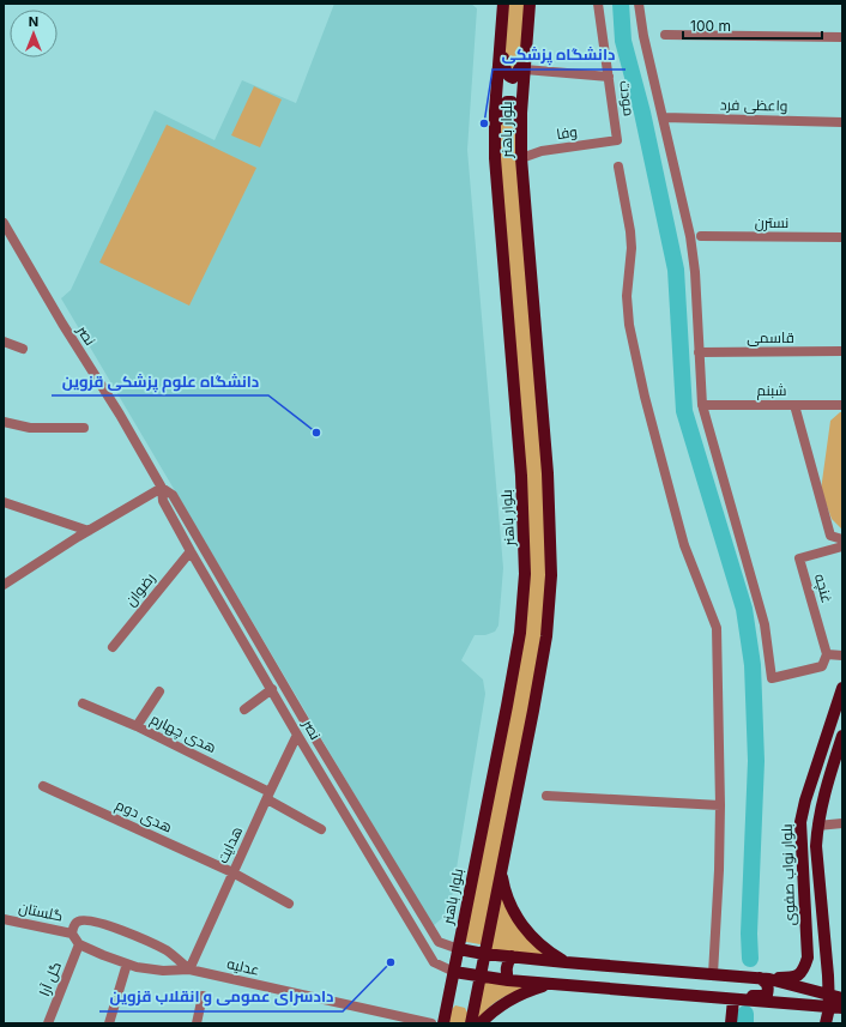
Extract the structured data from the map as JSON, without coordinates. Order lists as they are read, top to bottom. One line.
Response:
{"streets":{"main road":["بلوار باهنر","بلوار نواب صفوی"],"street":["مودت","واعظی فرد","وفا","نسترن","نصر","قاسمی","شبنم","غنچه","رضوان","هدی چهارم","هدی دوم","هدایت","گلستان","عدلیه","گل آرا"]},"crossings":[["مودت","وفا"],["بلوار باهنر","وفا"],["بلوار باهنر","نصر"],["نصر","رضوان"],["نصر","هدایت"],["هدی چهارم","هدایت"],["هدی دوم","هدایت"],["هدایت","عدلیه"]],"places":["دانشگاه پزشکی","دانشگاه علوم پزشکی قزوین","دادسرای عمومی و انقلاب قزوین"],"scale_bar":"100 m","north":"top"}
